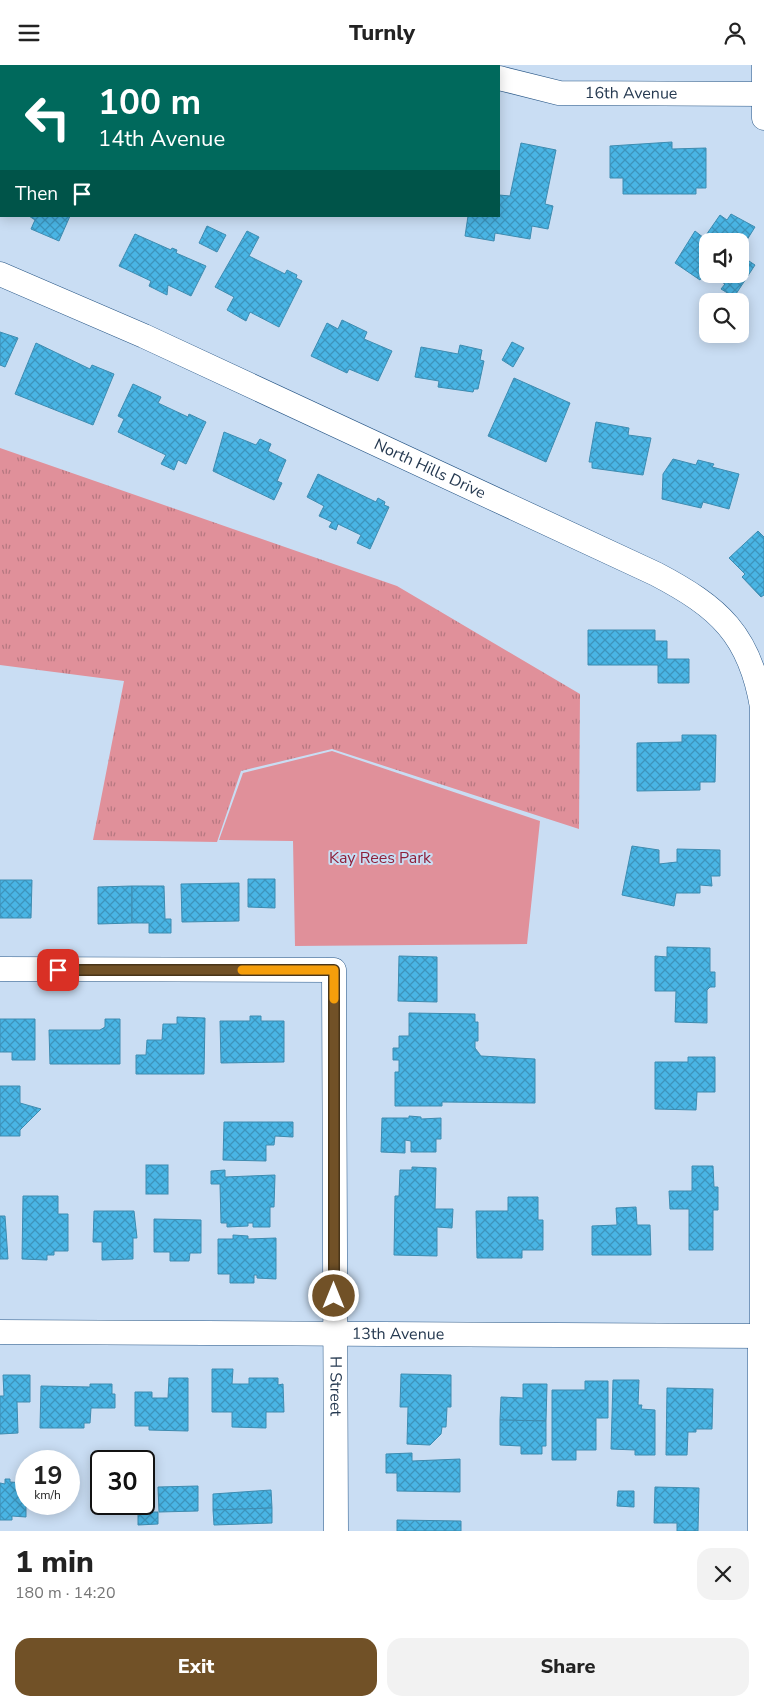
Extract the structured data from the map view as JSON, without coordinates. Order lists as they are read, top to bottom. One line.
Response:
{"streets":{"street":["16th Avenue","North Hills Drive","13th Avenue","H Street"]},"crossings":[["North Hills Drive","13th Avenue"],["13th Avenue","H Street"]],"parks":["Kay Rees Park"],"page":{"header":"Turnly","turn":["100 m","14th Avenue"],"then":"Then","speed":"19 km/h","limit":"30","heading":["1 min","180 m · 14:20"],"buttons":["Exit","Share"]}}
